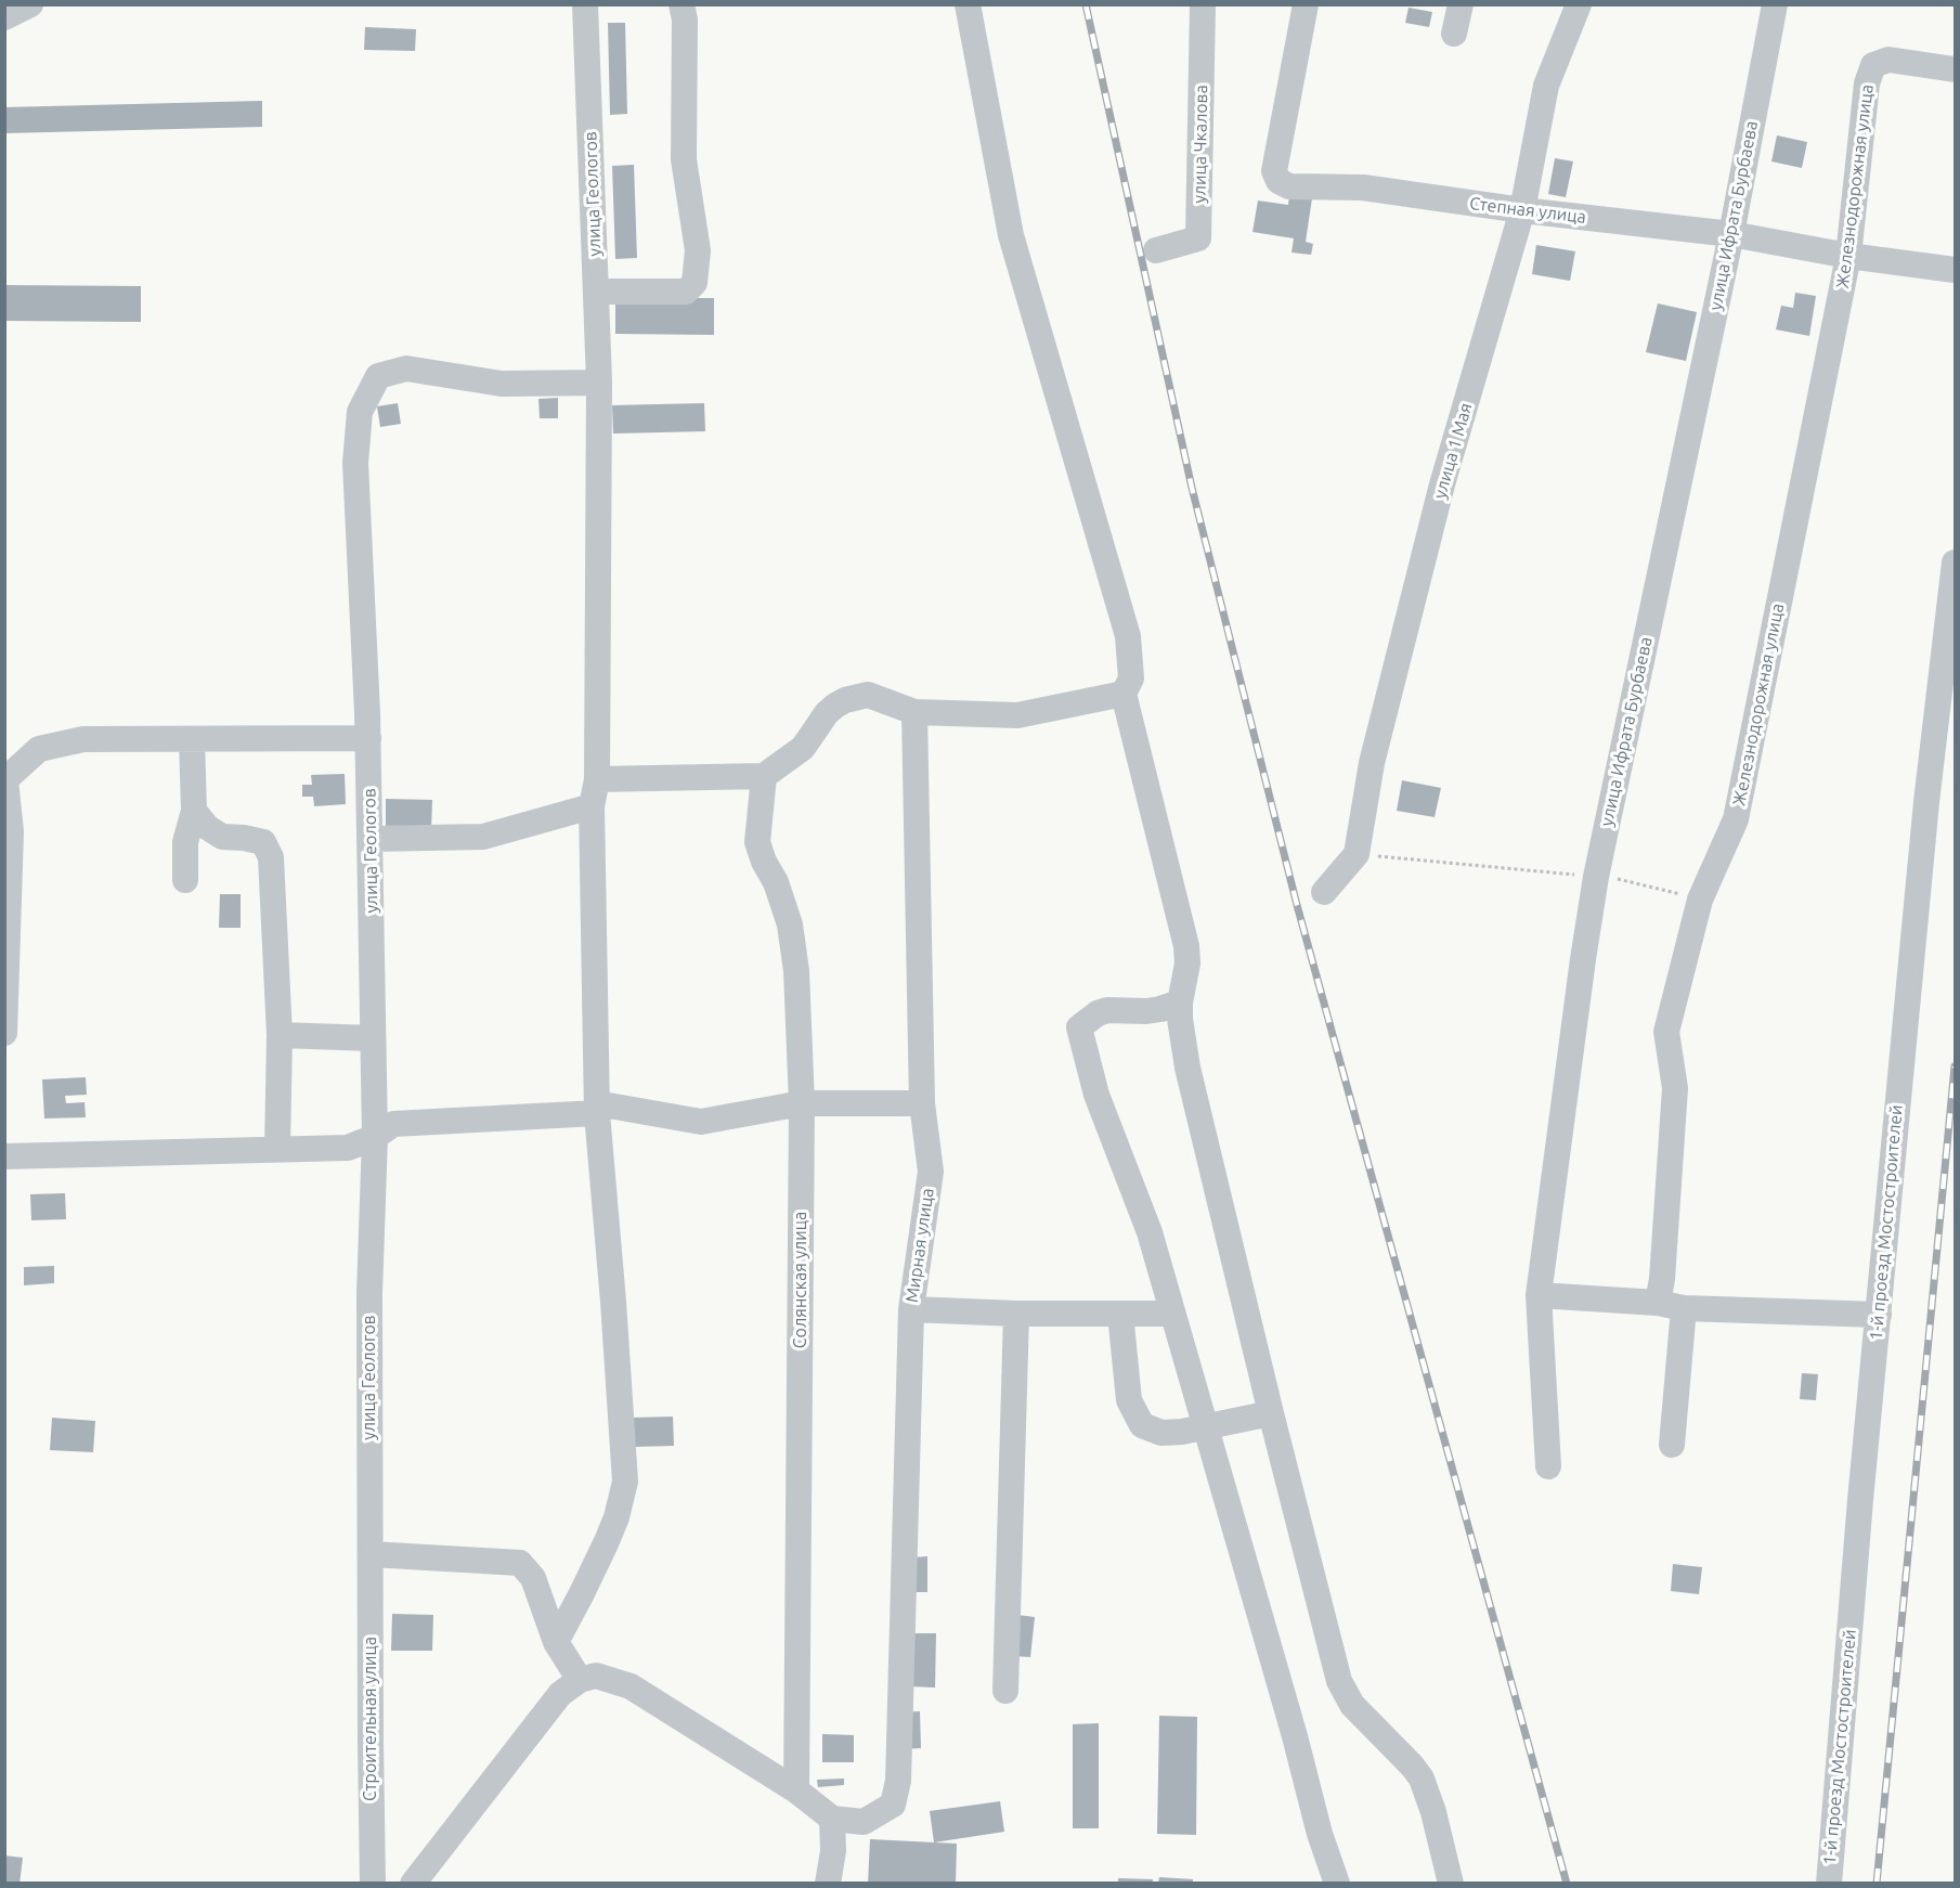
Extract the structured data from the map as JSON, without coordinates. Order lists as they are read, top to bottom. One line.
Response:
{"streets":{"street":["улица Чкалова","Железнодорожная улица","улица Геологов","Степная улица","улица Ифрата Бурбаева","улица 1 Мая","1-й проезд Мостостроителей","Мирная улица","Солянская улица","Строительная улица"]},"crossings":[["Железнодорожная улица","Степная улица"],["улица Геологов","Строительная улица"],["Степная улица","улица Ифрата Бурбаева"],["Степная улица","улица 1 Мая"]]}
